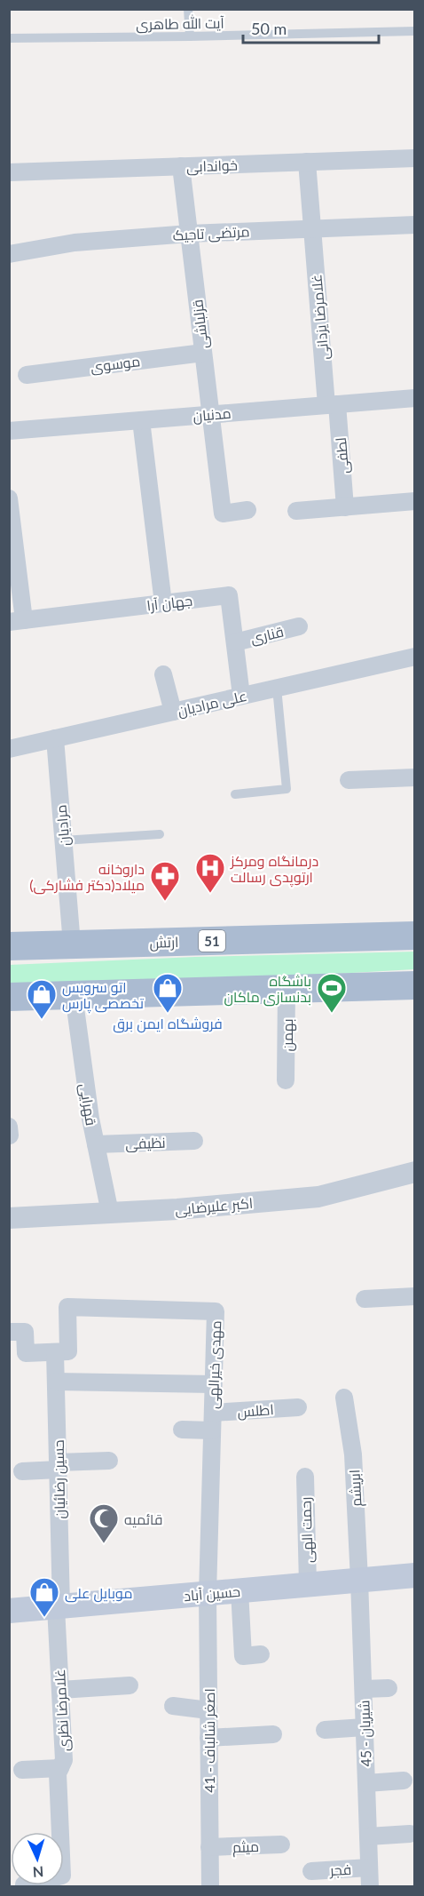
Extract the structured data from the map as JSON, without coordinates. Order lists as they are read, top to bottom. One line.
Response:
{"streets":{"main road":["51","ارتش","حسین آباد"],"street":["خواندابی","مرتضی تاجیک","غلامرضا یزدانی","قزلباشی","موسوی","مدنیان","لطفی","جهان آرا","قناری","علی مرادیان","مرادیان","بهمن","قهرایی","نظیفی","اکبر علیرضایی","مهدی خیرالهی","اطلس","حسین رضائیان","ابریشم","رحمت الهی","غلامرضا نظری","شیریان - 45","اصغر شالباف - 41","میثم","فجر"],"lane":["آیت الله طاهری"]},"crossings":[["خواندابی","غلامرضا یزدانی"],["خواندابی","قزلباشی"],["مرتضی تاجیک","غلامرضا یزدانی"],["مرتضی تاجیک","قزلباشی"],["غلامرضا یزدانی","مدنیان"],["غلامرضا یزدانی","لطفی"],["قزلباشی","موسوی"],["قزلباشی","مدنیان"],["مدنیان","لطفی"],["جهان آرا","قناری"],["جهان آرا","علی مرادیان"],["علی مرادیان","مرادیان"],["مرادیان","ارتش"],["قهرایی","نظیفی"],["قهرایی","اکبر علیرضایی"],["مهدی خیرالهی","اطلس"],["مهدی خیرالهی","حسین رضائیان"],["مهدی خیرالهی","حسین آباد"],["مهدی خیرالهی","اصغر شالباف - 41"],["حسین رضائیان","حسین آباد"],["حسین رضائیان","غلامرضا نظری"],["ابریشم","حسین آباد"],["ابریشم","شیریان - 45"],["رحمت الهی","حسین آباد"],["حسین آباد","غلامرضا نظری"],["حسین آباد","شیریان - 45"],["حسین آباد","اصغر شالباف - 41"],["شیریان - 45","فجر"],["اصغر شالباف - 41","میثم"]],"places":{"hospital":["درمانگاه ومرکز ارتوپدی رسالت"],"pharmacy":["داروخانه میلاد(دکتر فشارکی)"],"shop":["فروشگاه ایمن برق","اتو سرویس تخصصی پارس","موبایل علی"],"sports":["باشگاه بدنسازی ماکان"],"mosque":["قائمیه"]},"scale_bar":"50 m","north":"bottom"}
